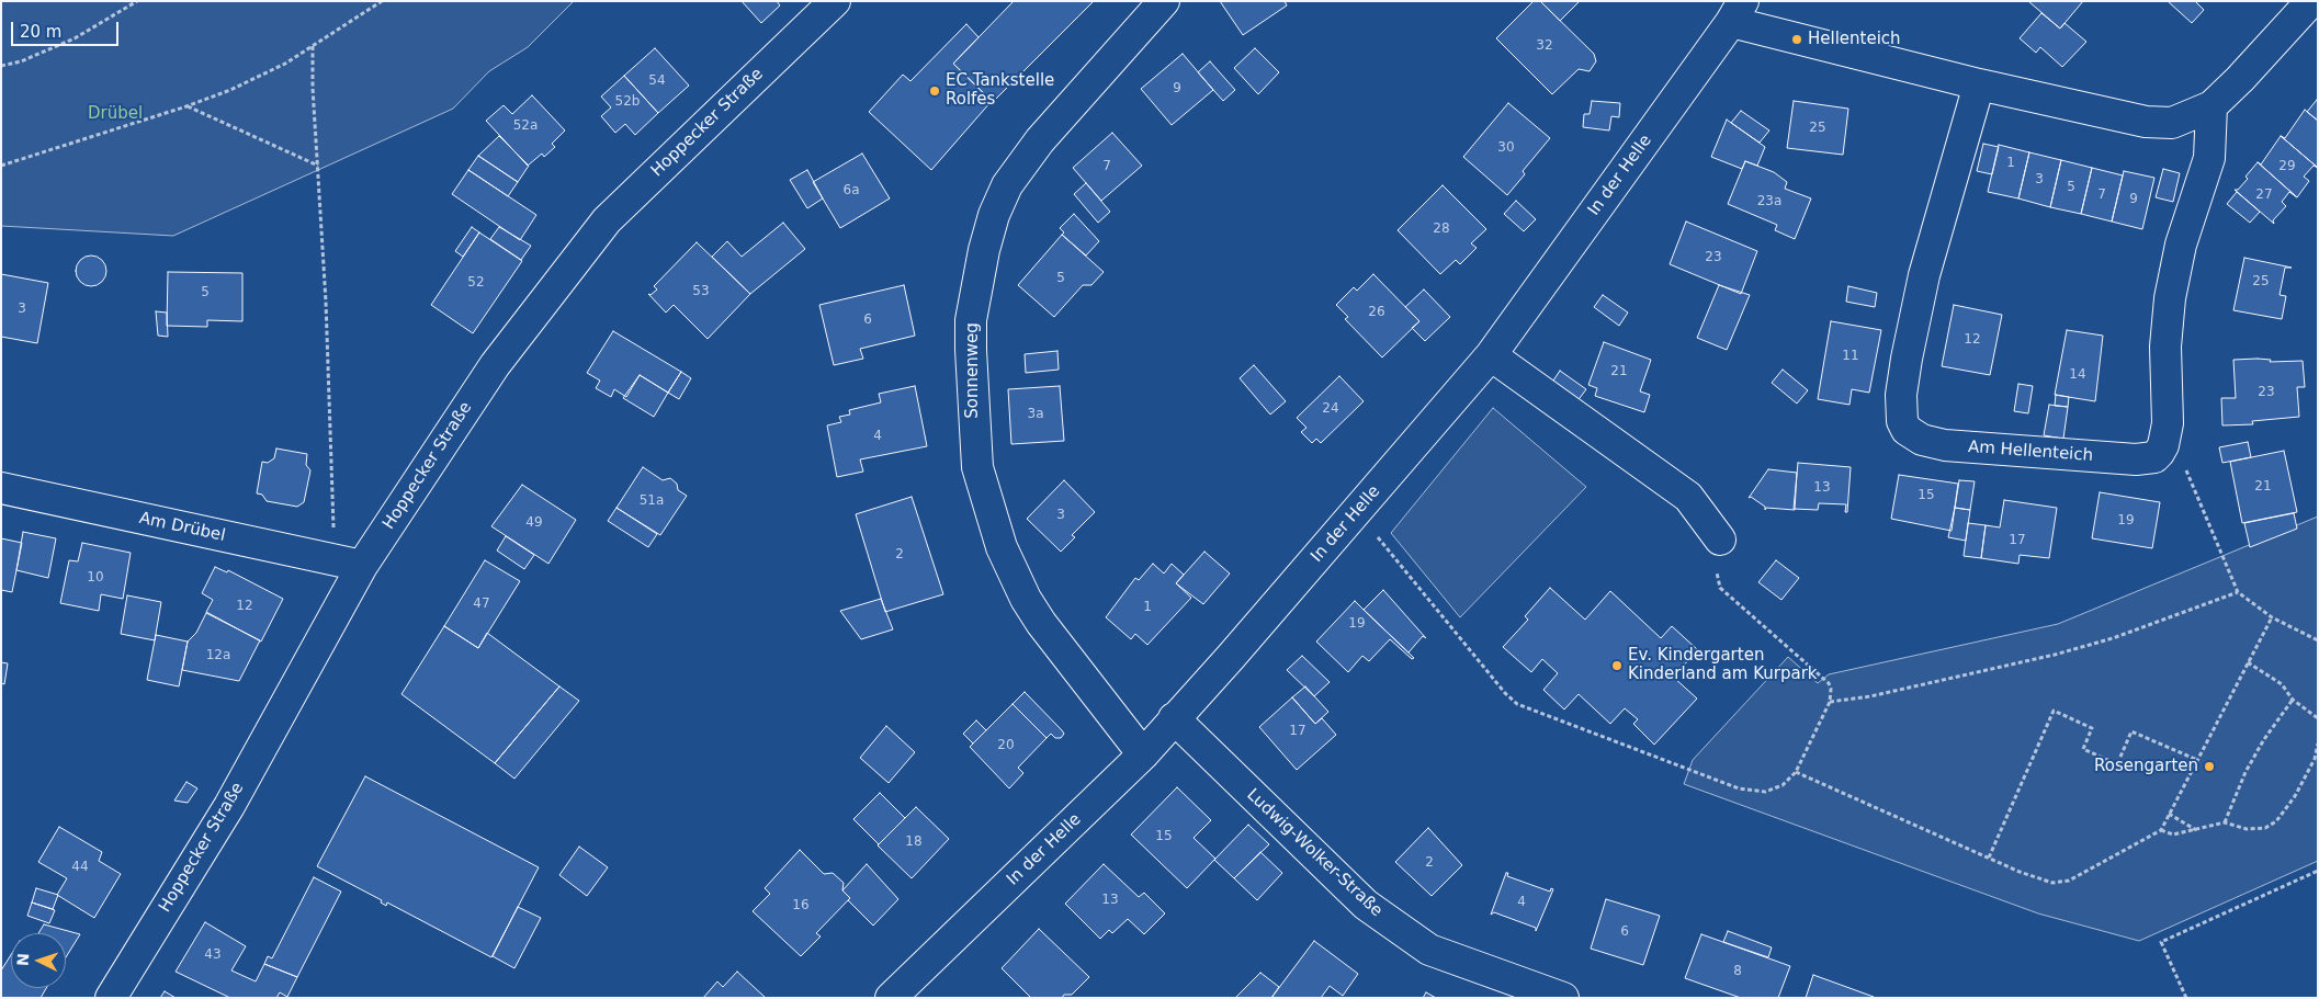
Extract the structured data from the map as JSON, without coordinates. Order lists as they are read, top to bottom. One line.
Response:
{"streets":{"street":["Hoppecker Straße","In der Helle","Sonnenweg","Am Hellenteich","Am Drübel","Ludwig-Wolker-Straße"]},"crossings":[["Hoppecker Straße","Am Drübel"],["In der Helle","Sonnenweg"],["In der Helle","Ludwig-Wolker-Straße"]],"parks":["Drübel"],"places":["Hellenteich","EC Tankstelle Rolfes","Ev. Kindergarten Kinderland am Kurpark","Rosengarten"],"house_numbers":["32","54","9","52b","52a","25","30","1","7","29","3","5","6a","7","27","9","23a","28","23","5","25","52","53","5","3","26","6","12","11","21","14","23","24","3a","4","21","13","15","51a","3","19","49","17","2","10","47","12","1","19","12a","17","20","15","18","2","44","13","4","16","6","43","8"],"scale_bar":"20 m","north":"left"}
